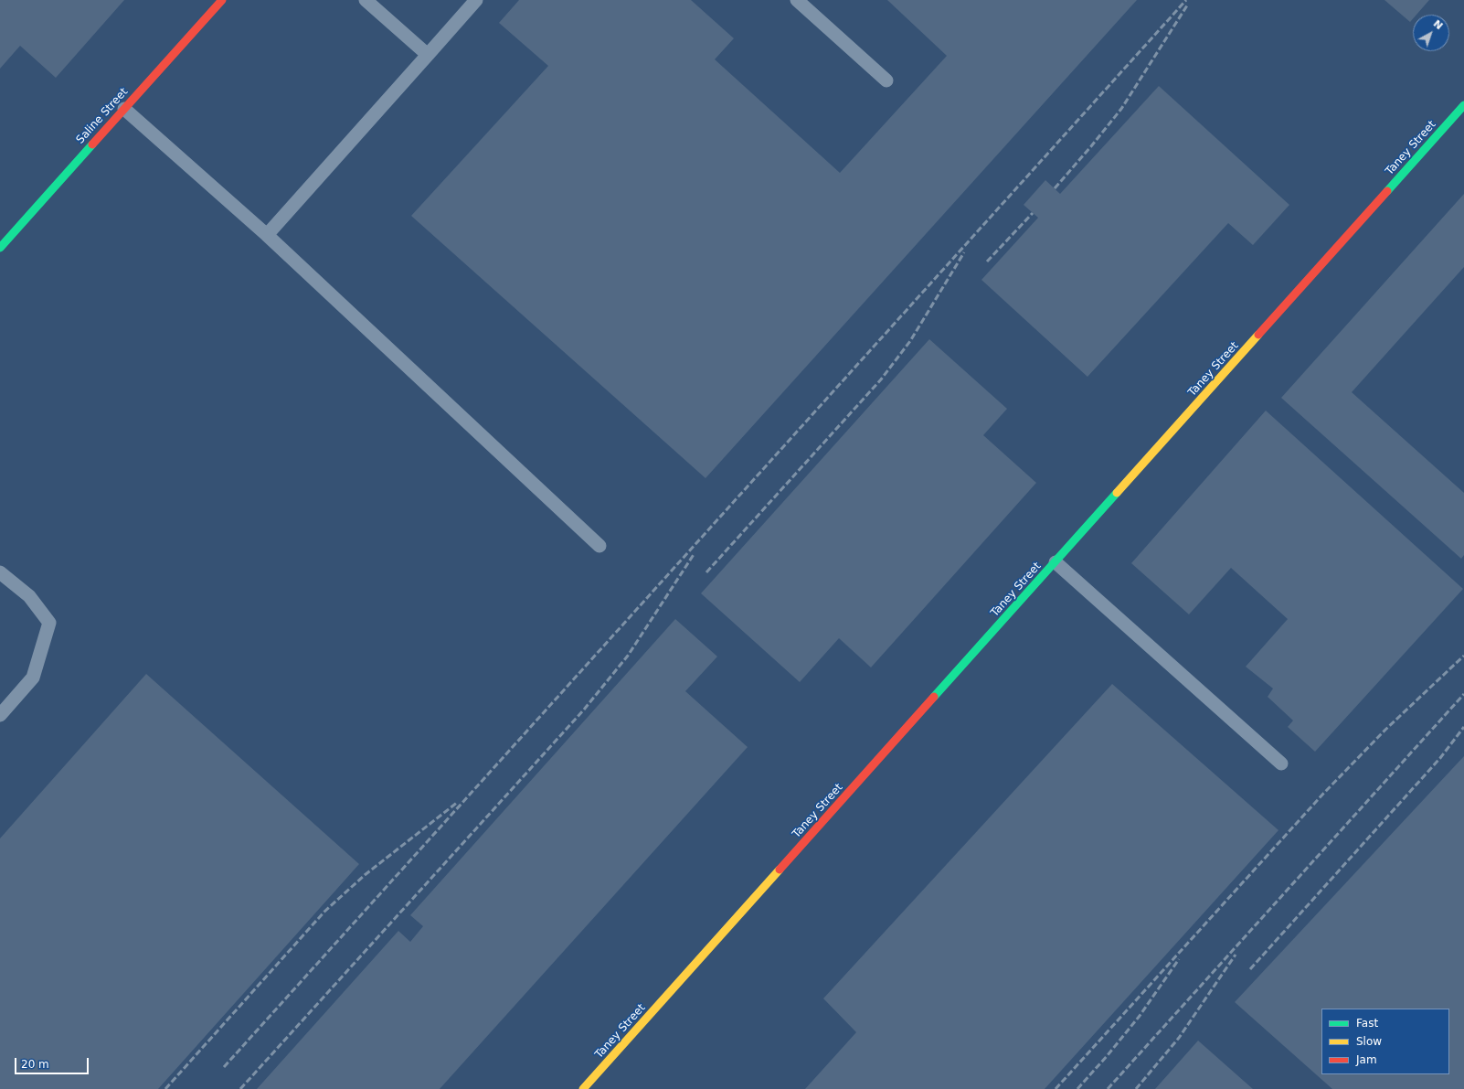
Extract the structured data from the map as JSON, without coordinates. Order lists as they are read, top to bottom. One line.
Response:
{"streets":{"street":["Saline Street","Taney Street"]},"legend":["Fast","Slow","Jam"],"scale_bar":"20 m","north":"top right"}
